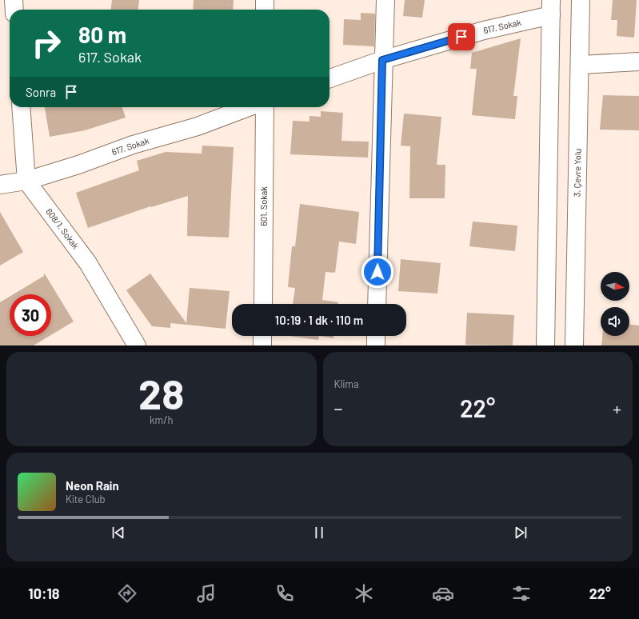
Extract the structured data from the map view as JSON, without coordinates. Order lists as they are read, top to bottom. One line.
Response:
{"streets":{"street":["617. Sokak","3. Çevre Yolu","601. Sokak","608/1. Sokak"]},"crossings":[["617. Sokak","608/1. Sokak"]],"north":"right","page":{"turn":["80 m","617. Sokak"],"then":"Sonra","limit":"30","trip":"10:19 · 1 dk · 110 m","tile":[["28","km/h"],"Klima"],"heat":["−","22°","+"],"song":["Neon Rain","Kite Club"],"tabs":["10:18","22°"]}}
